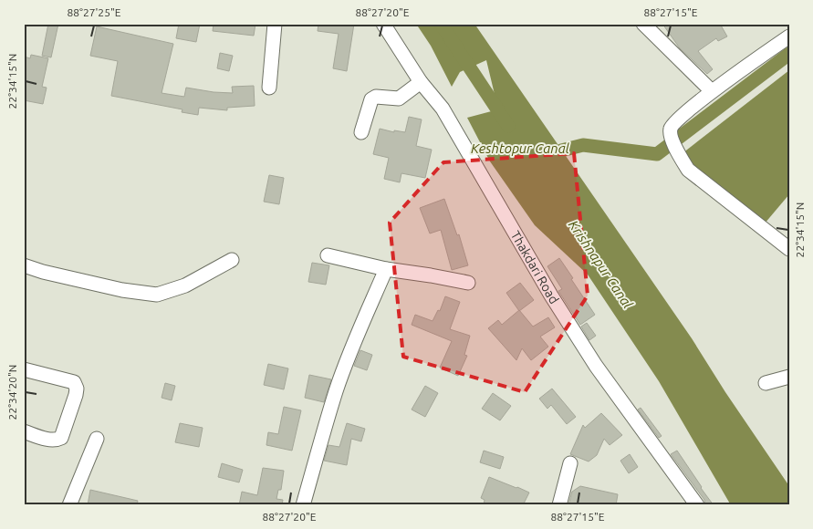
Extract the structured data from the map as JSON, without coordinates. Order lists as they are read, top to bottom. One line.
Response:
{"streets":{"street":["Thakdari Road"]},"water":["Keshtopur Canal","Krishnapur Canal"],"coordinates":["88°27'25\"E","88°27'20\"E","88°27'15\"E","22°34'15\"N","22°34'20\"N"]}
